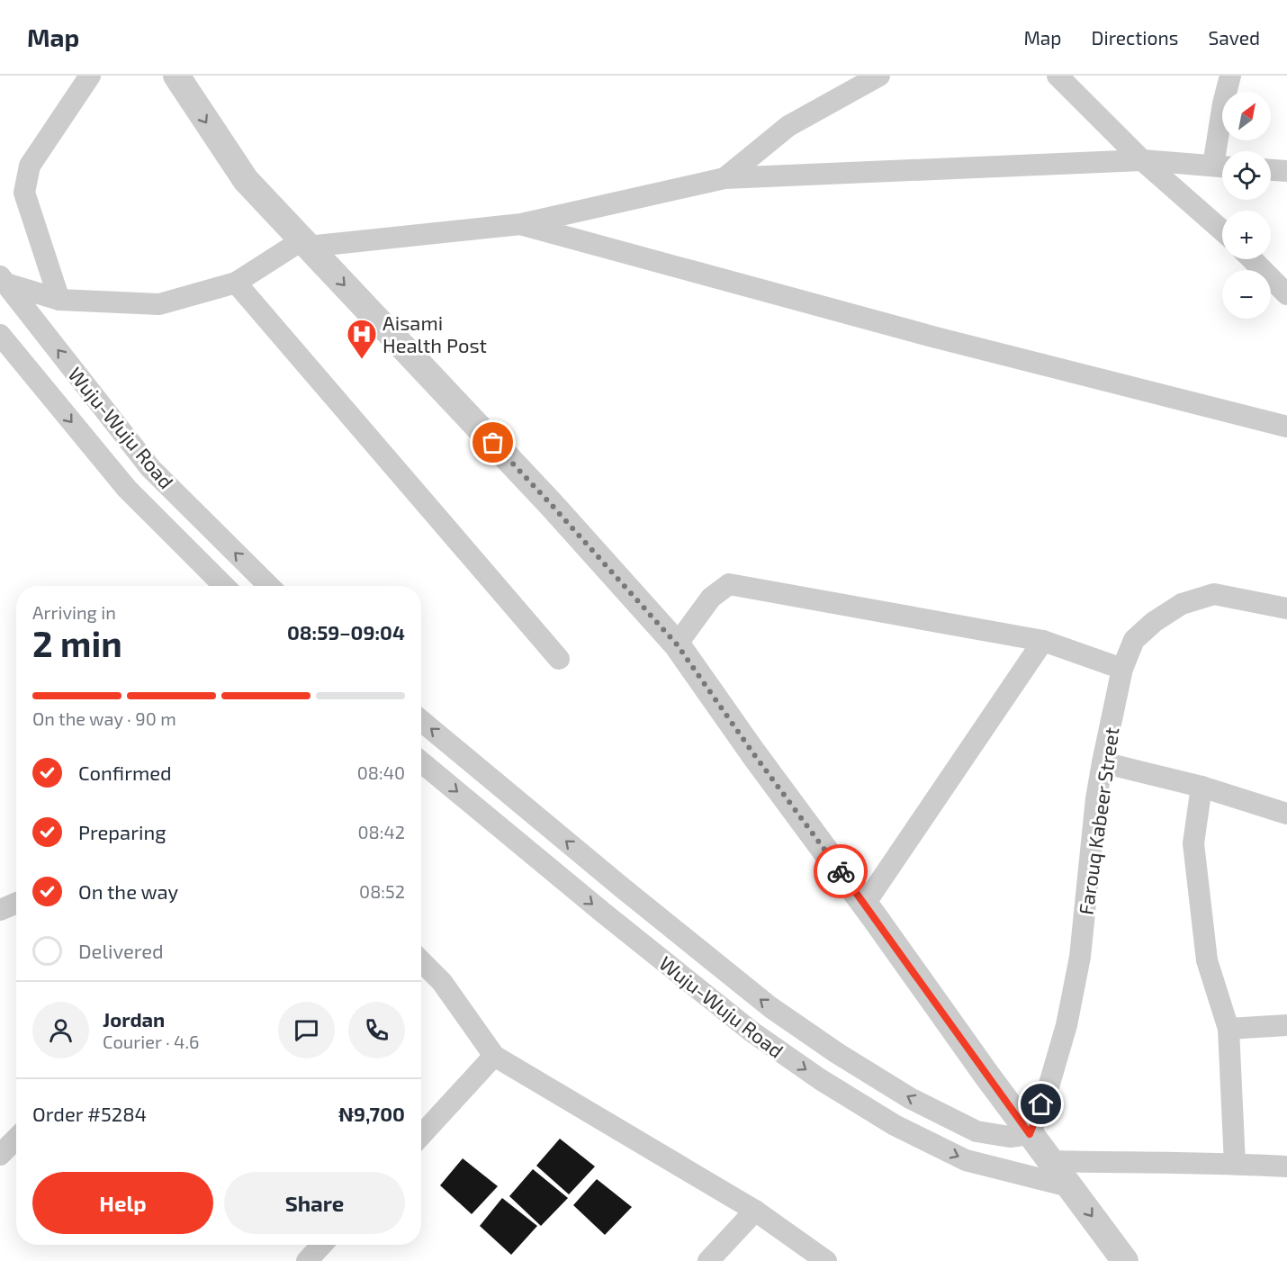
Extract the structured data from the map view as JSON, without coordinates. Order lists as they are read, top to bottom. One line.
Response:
{"streets":{"street":["Wuju-Wuju Road","Farouq Kabeer Street"]},"crossings":[["Wuju-Wuju Road","Farouq Kabeer Street"]],"places":{"hospital":["Aisami Health Post"]},"north":"top right","page":{"header":"Map","nav":["Map","Directions","Saved"],"map_buttons":["+","−"],"heading":["2 min","Arriving in","08:59–09:04"],"panel":["Jordan","Courier · 4.6","Order #5284","₦9,700"],"bar":"On the way · 90 m","list":[["Confirmed","08:40"],["Preparing","08:42"],["On the way","08:52"],"Delivered"],"buttons":["Help","Share"]}}
